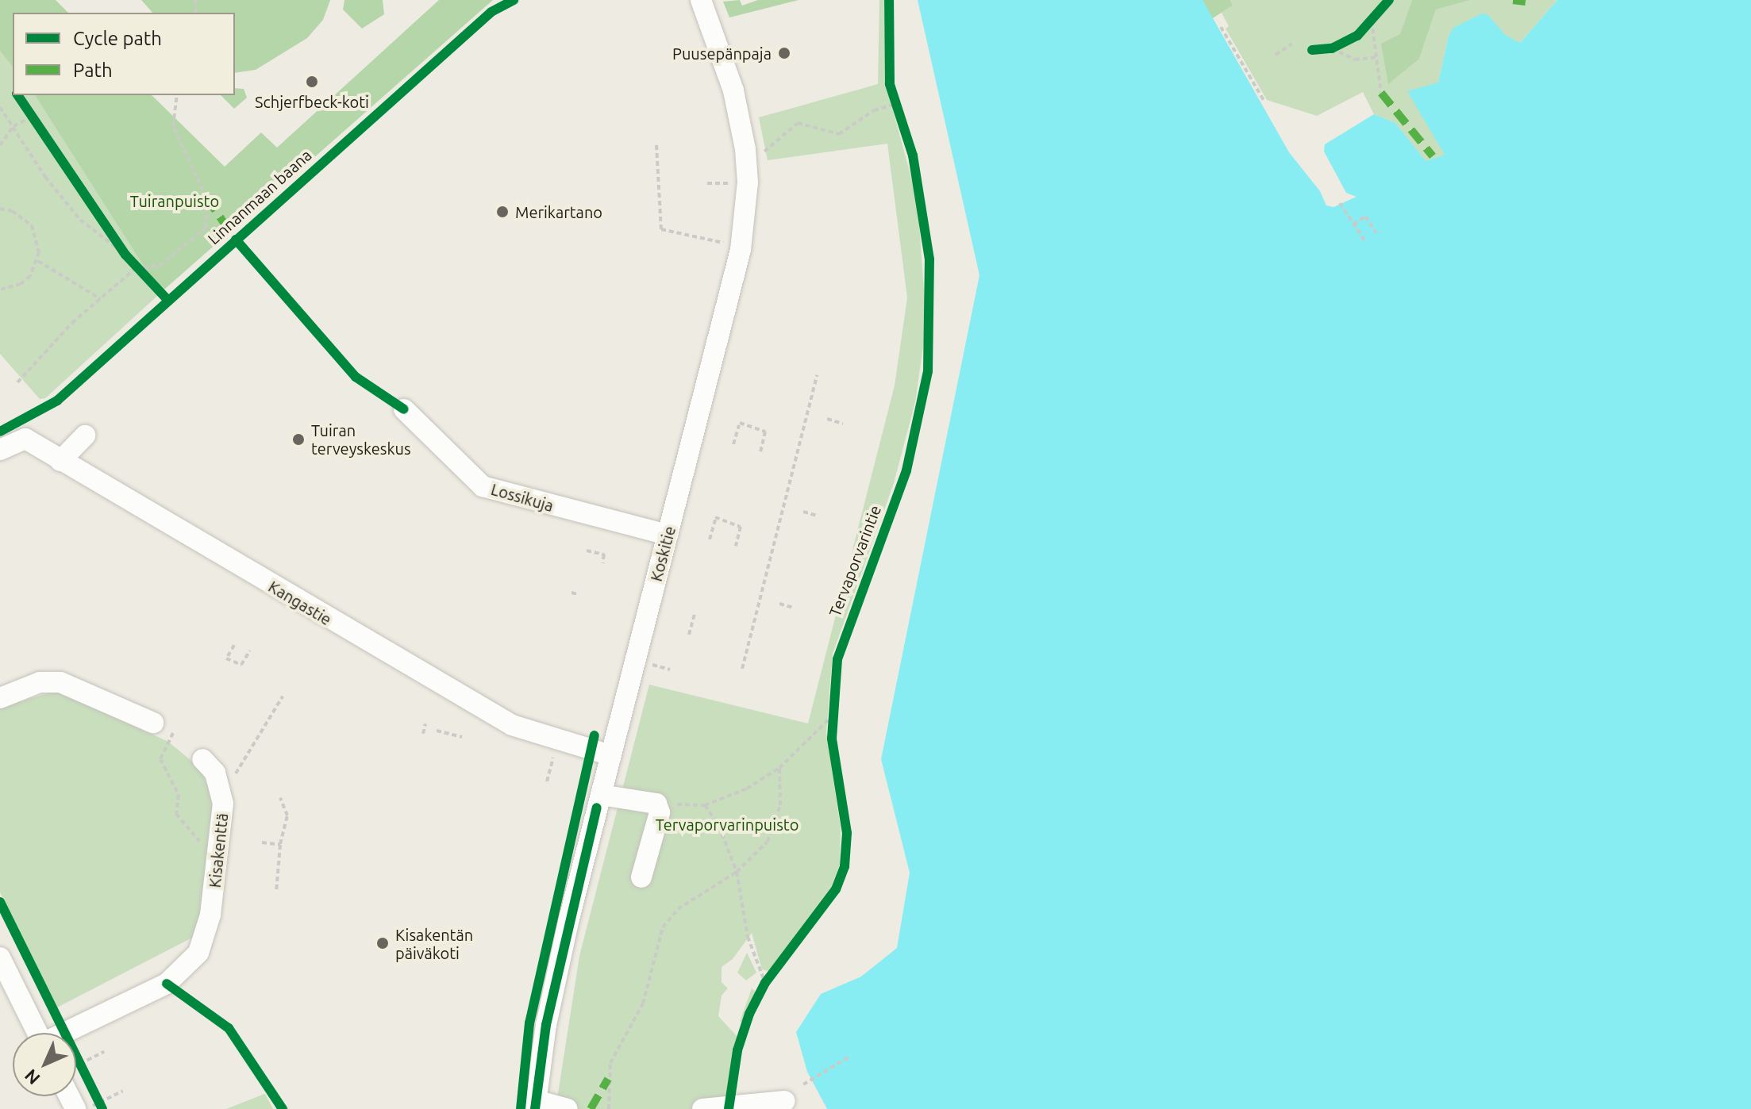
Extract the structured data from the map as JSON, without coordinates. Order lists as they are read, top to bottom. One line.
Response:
{"streets":{"street":["Lossikuja","Koskitie","Kangastie","Kisakenttä"],"cycle path":["Linnanmaan baana","Tervaporvarintie"]},"crossings":[["Lossikuja","Koskitie"],["Koskitie","Kangastie"]],"parks":["Tuiranpuisto","Tervaporvarinpuisto"],"places":["Puusepänpaja","Schjerfbeck-koti","Merikartano","Tuiran terveyskeskus","Kisakentän päiväkoti"],"legend":["Cycle path","Path"],"north":"bottom left"}
